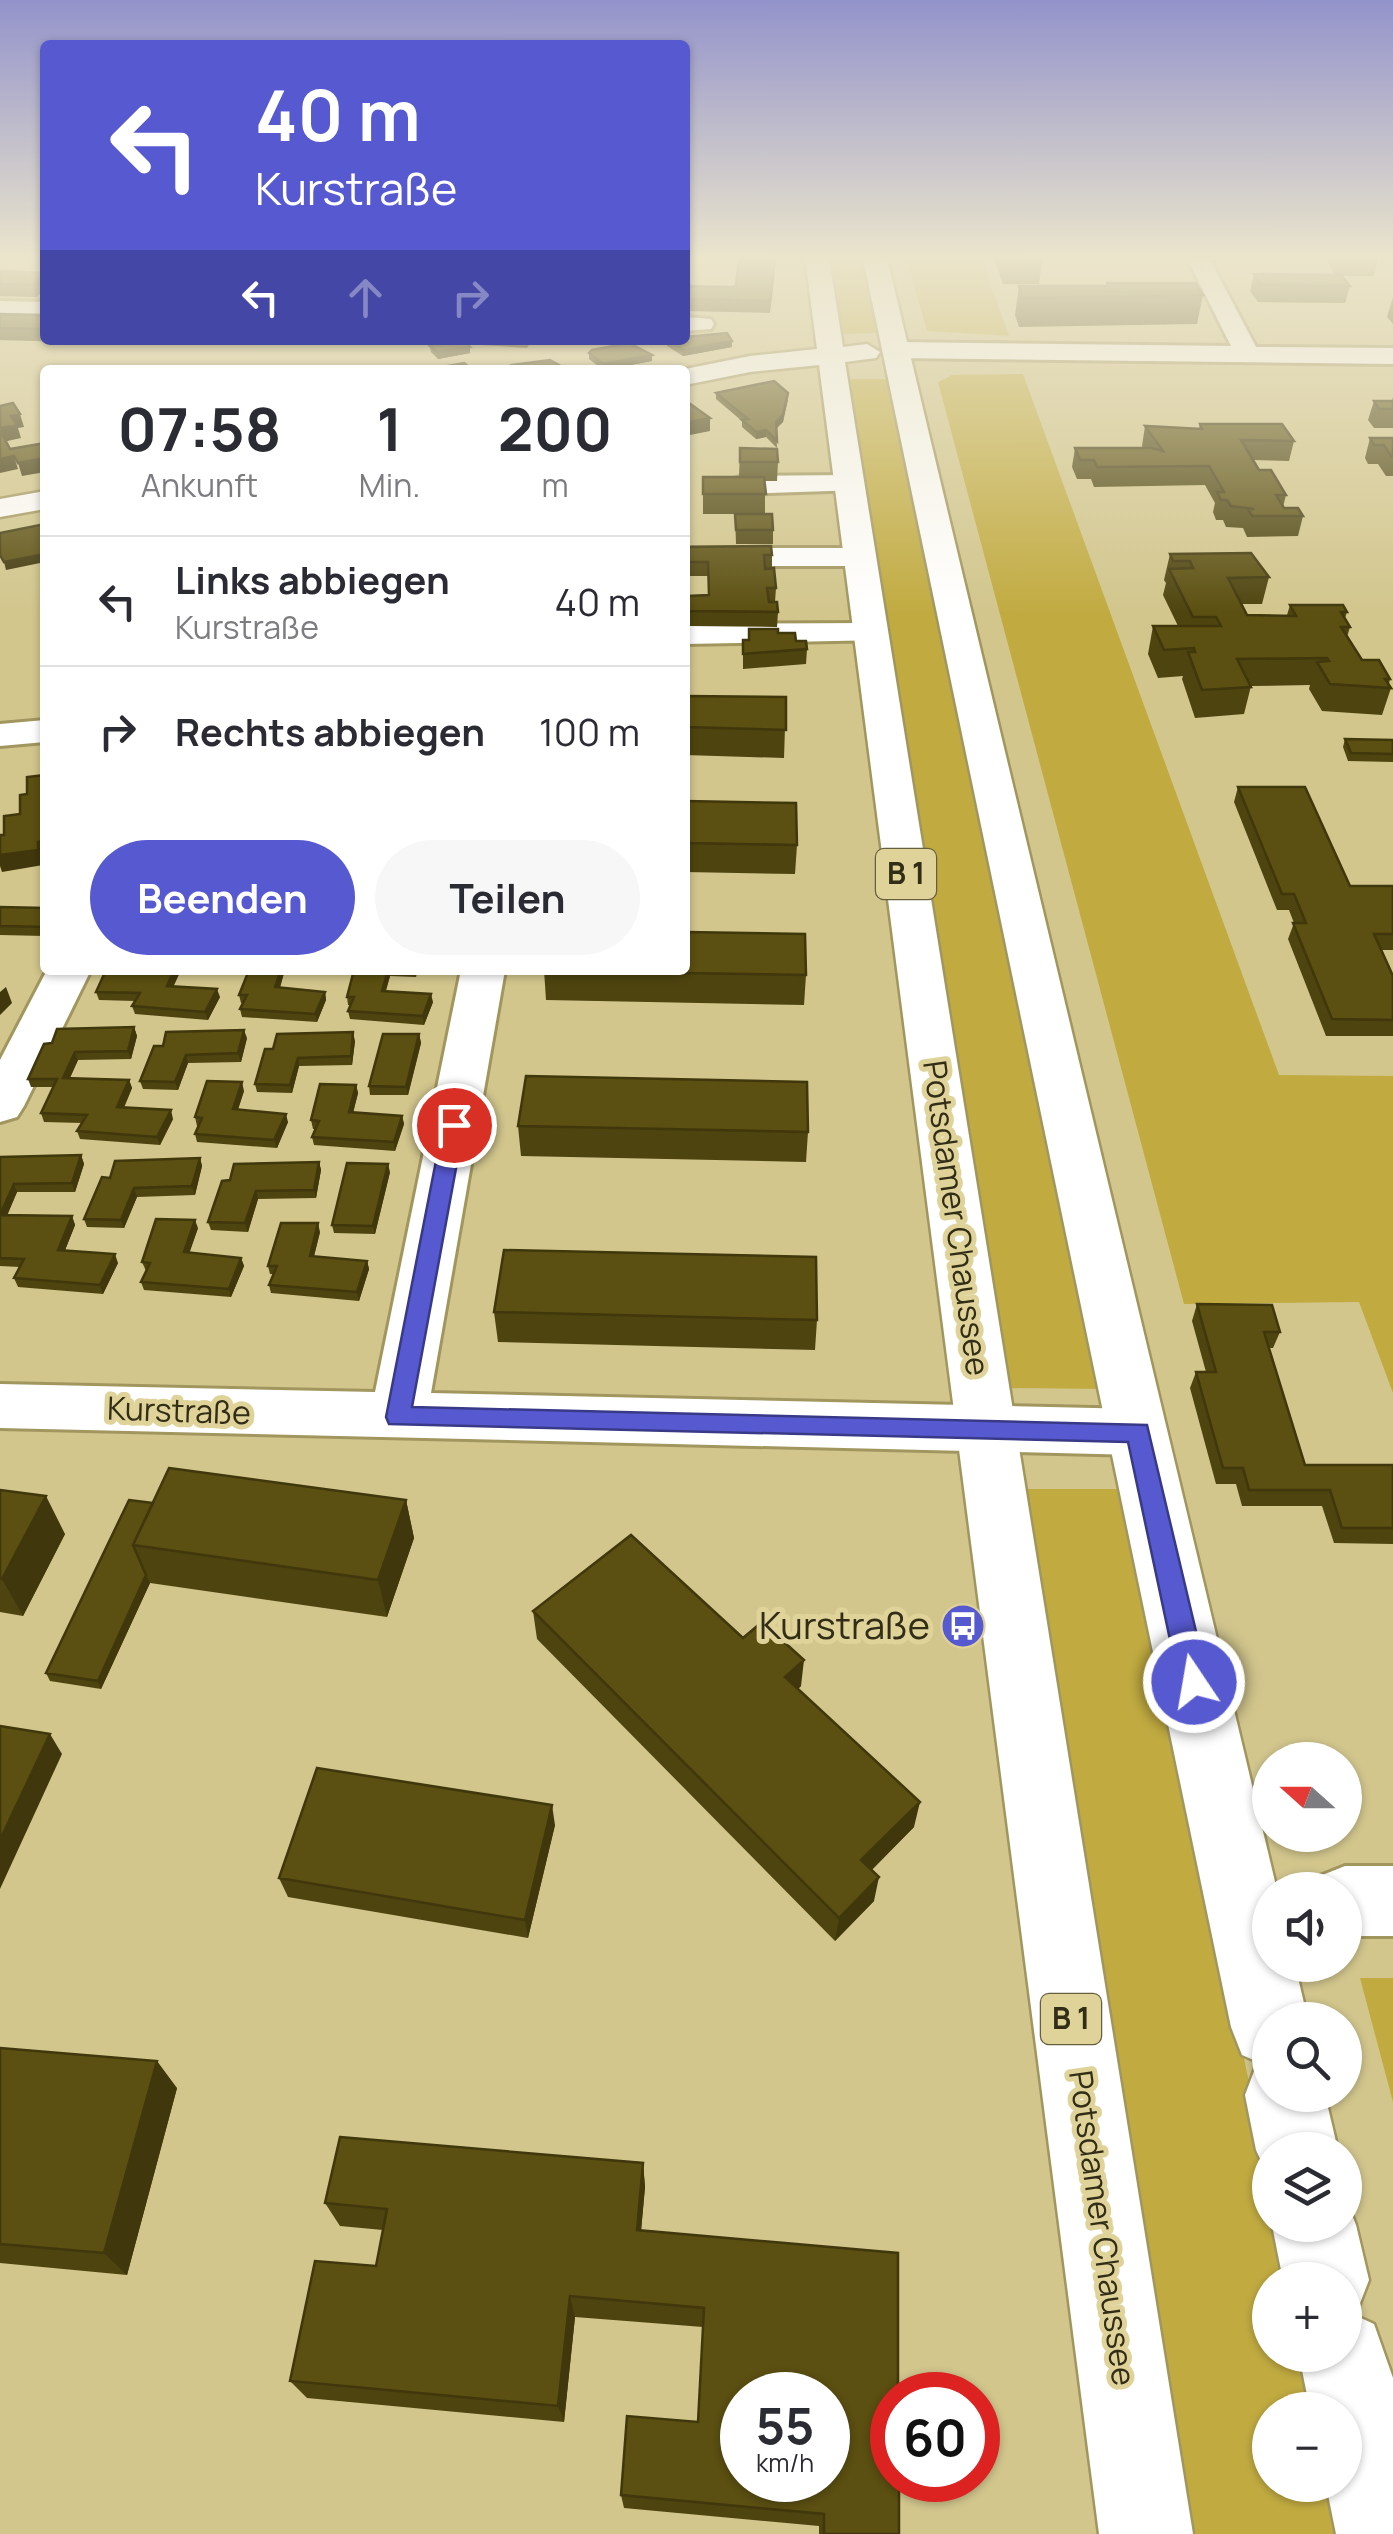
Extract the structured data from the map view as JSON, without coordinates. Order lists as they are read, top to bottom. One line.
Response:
{"streets":{"main road":["B 1","Potsdamer Chaussee"],"street":["Kurstraße"]},"crossings":[["Potsdamer Chaussee","Kurstraße"]],"places":{"bus stop":["Kurstraße"]},"north":"left","page":{"turn":["40 m","Kurstraße"],"eta":["07:58","Ankunft","1","Min.","200","m"],"list":[{"name":"Links abbiegen","note":"Kurstraße","value":"40 m"},{"name":"Rechts abbiegen","value":"100 m"}],"buttons":["Beenden","Teilen"],"map_buttons":["+","−"],"speed":"55 km/h","limit":"60"}}
